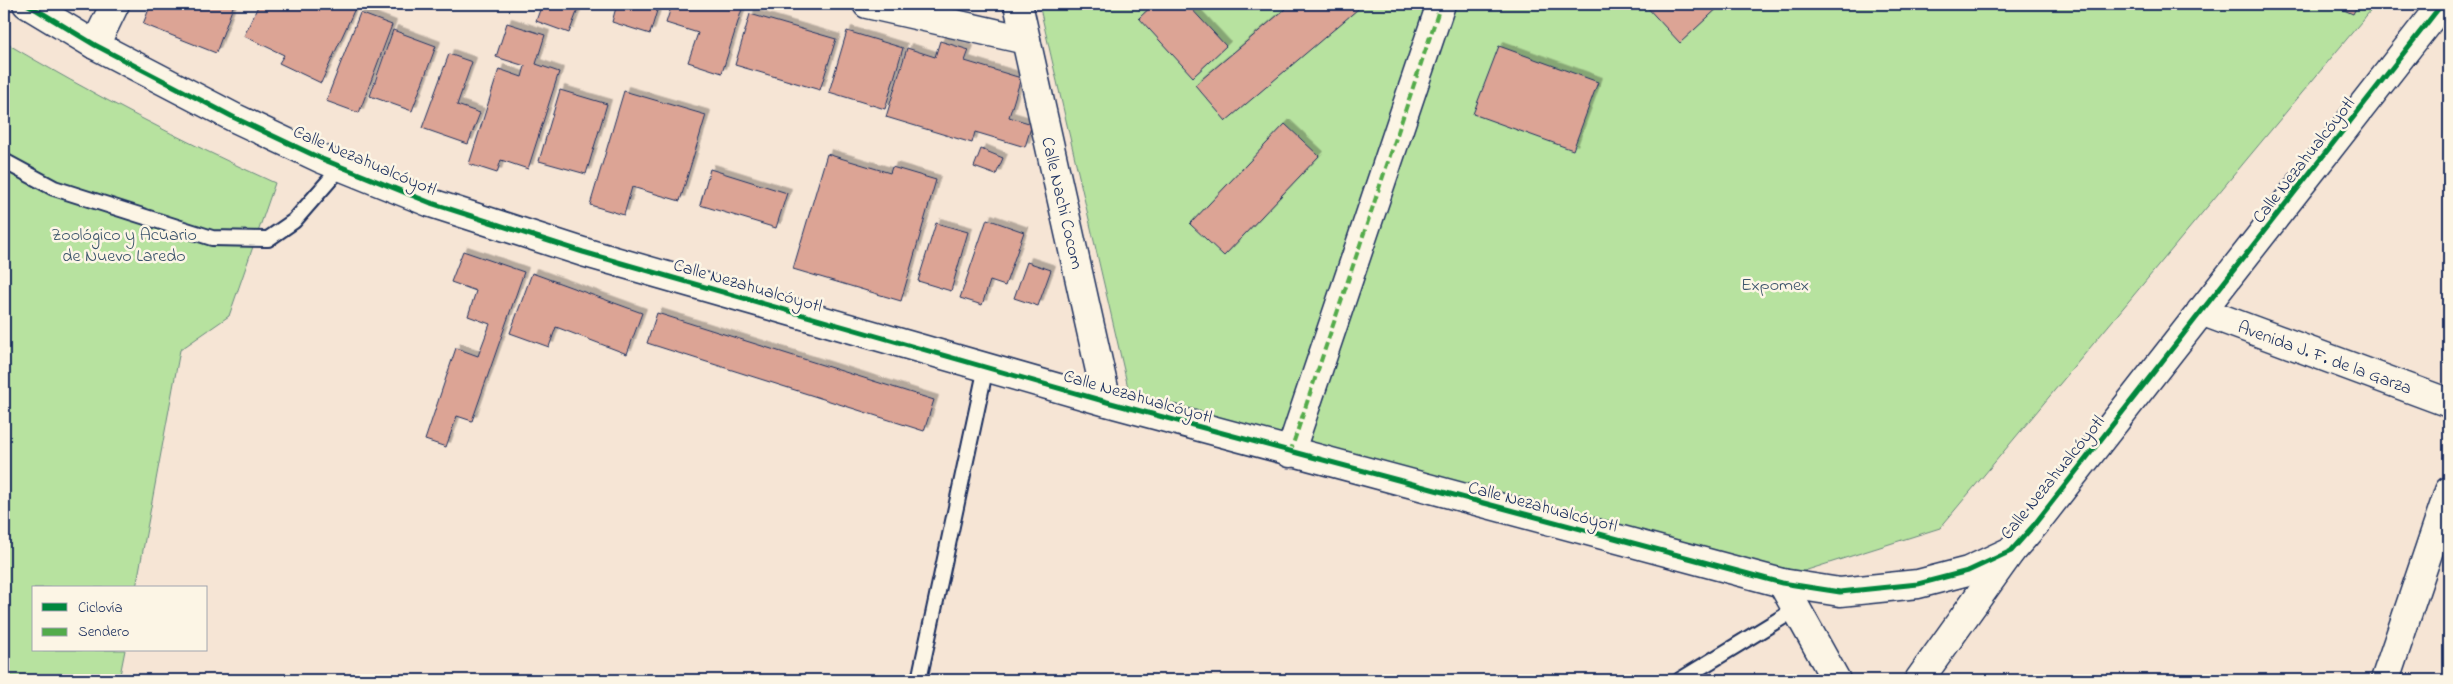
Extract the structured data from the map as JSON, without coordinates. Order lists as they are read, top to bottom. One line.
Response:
{"streets":{"street":["Calle Nezahualcóyotl","Calle Nachi Cocom","Avenida J. F. de la Garza"]},"crossings":[["Calle Nezahualcóyotl","Calle Nachi Cocom"],["Calle Nezahualcóyotl","Avenida J. F. de la Garza"]],"parks":["Zoológico y Acuario de Nuevo Laredo","Expomex"],"legend":["Ciclovía","Sendero"]}
